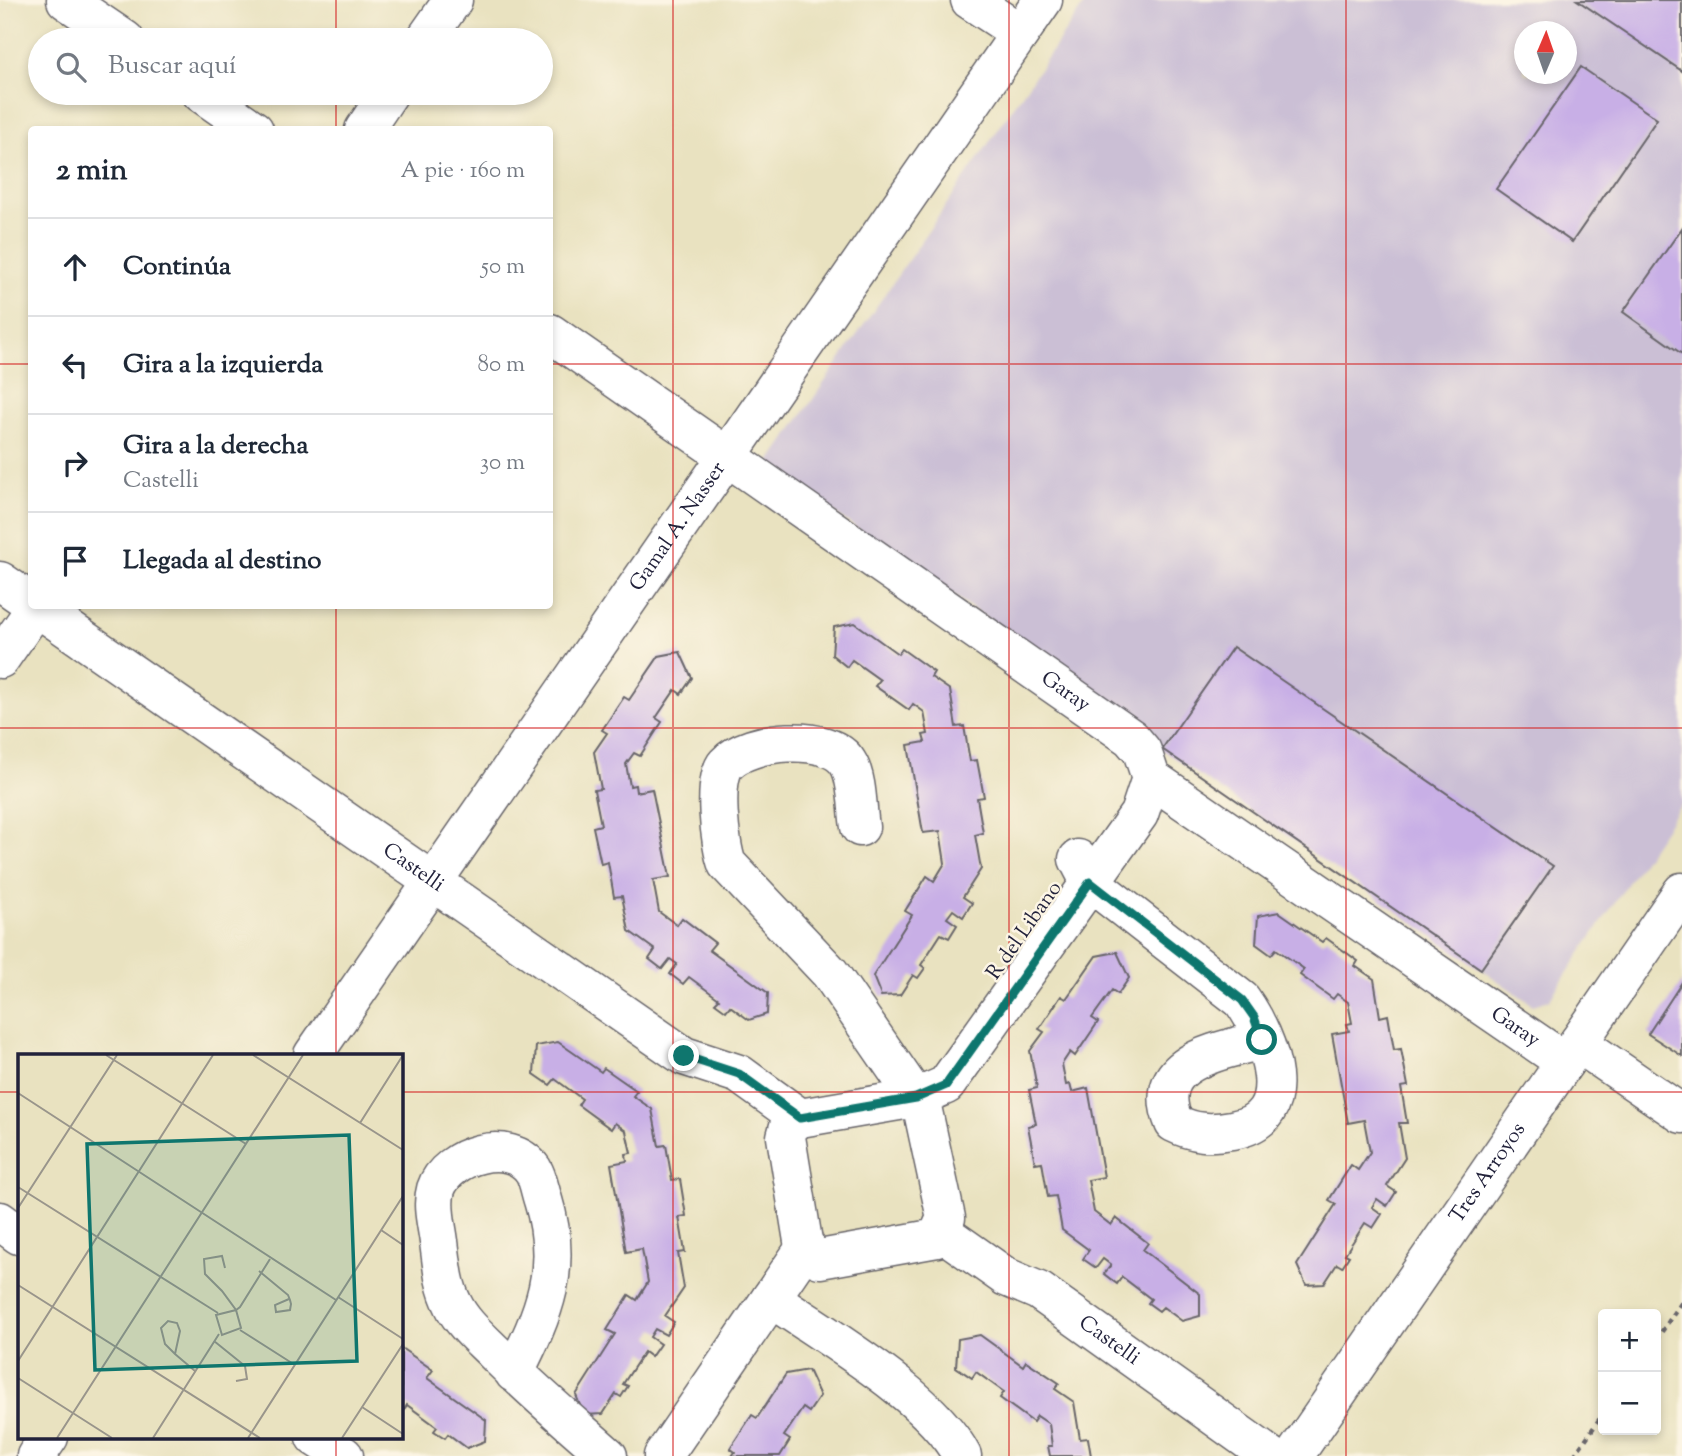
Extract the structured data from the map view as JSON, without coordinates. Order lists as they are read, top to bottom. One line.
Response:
{"streets":{"street":["Gamal A. Nasser","Garay","Castelli","R del Libano","Tres Arroyos"]},"crossings":[["Gamal A. Nasser","Garay"],["Gamal A. Nasser","Castelli"],["Garay","R del Libano"],["Garay","Tres Arroyos"],["Castelli","R del Libano"]],"north":"top","page":{"search":"Buscar aquí","heading":["2 min","A pie · 160 m"],"list":[["Continúa","50 m"],["Gira a la izquierda","80 m"],["Gira a la derecha","Castelli","30 m"],"Llegada al destino"],"map_buttons":["+","−"]}}
